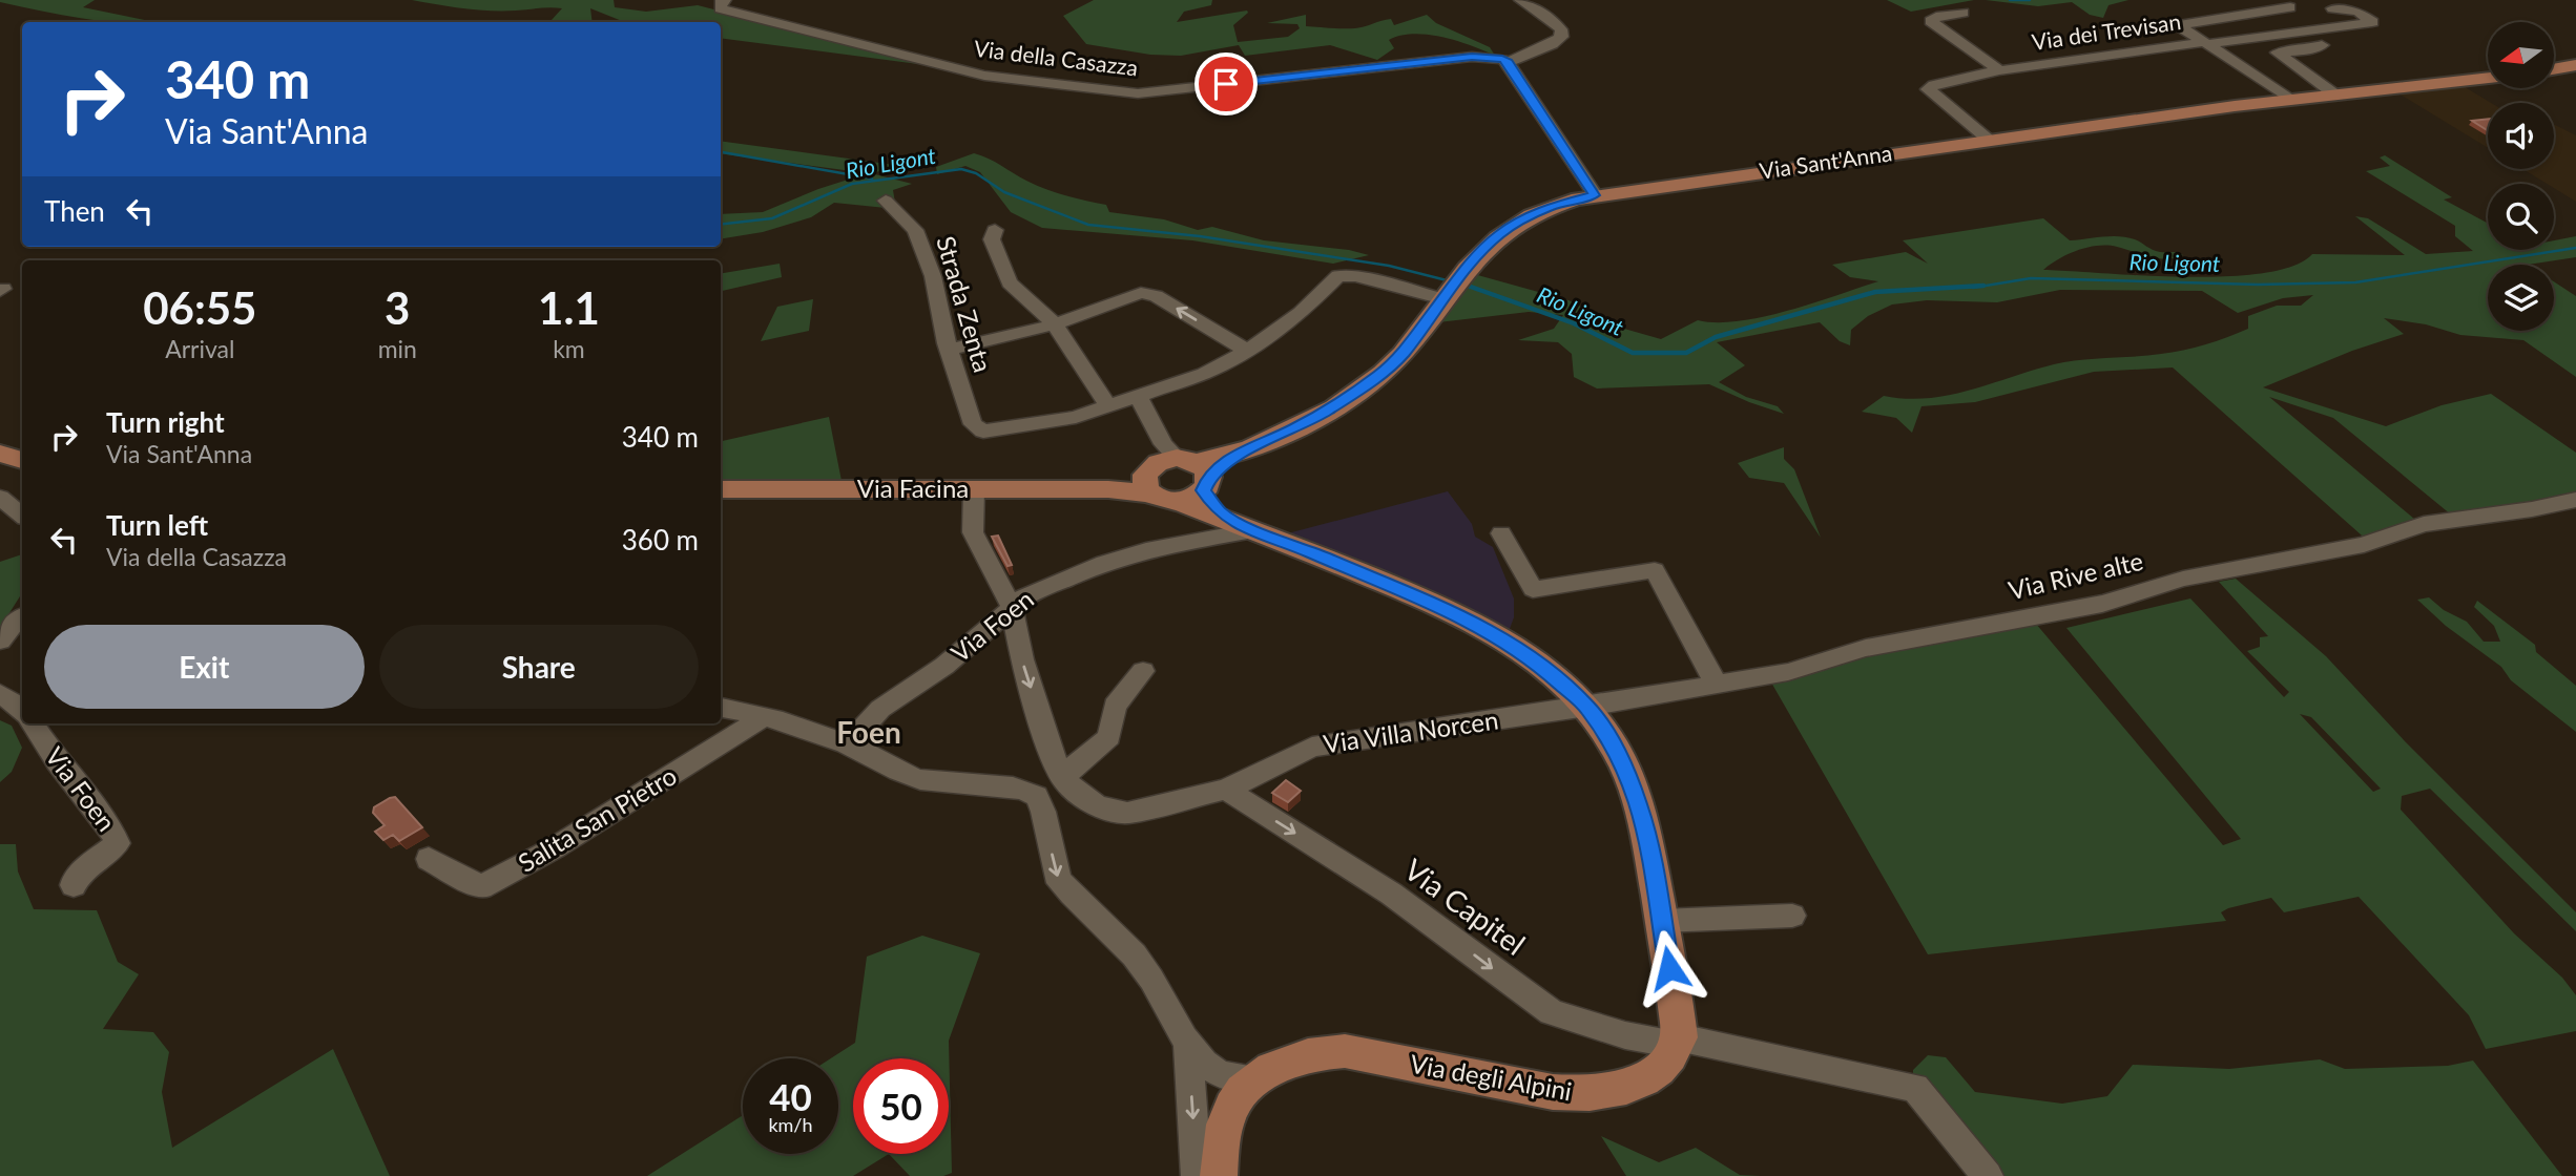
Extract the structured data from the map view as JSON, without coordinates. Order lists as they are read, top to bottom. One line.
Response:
{"streets":{"main road":["Via Sant'Anna","Via Facina","Via degli Alpini"],"street":["Via dei Trevisan","Via della Casazza","Strada Zenta","Via Rive alte","Via Foen","Via Villa Norcen","Salita San Pietro","Via Capitel"]},"crossings":[["Via dei Trevisan","Via Sant'Anna"],["Via Sant'Anna","Via Facina"],["Via Sant'Anna","Via Foen"],["Via Facina","Via Foen"],["Via Rive alte","Via Villa Norcen"],["Via Villa Norcen","Via Capitel"],["Via Capitel","Via degli Alpini"]],"one_way":["Via Capitel"],"districts":["Foen"],"water":["Rio Ligont"],"north":"left","page":{"turn":["340 m","Via Sant'Anna"],"then":"Then","eta":["06:55","Arrival","3","min","1.1","km"],"list":[{"name":"Turn right","note":"Via Sant'Anna","value":"340 m"},{"name":"Turn left","note":"Via della Casazza","value":"360 m"}],"buttons":["Exit","Share"],"speed":"40 km/h","limit":"50"}}
